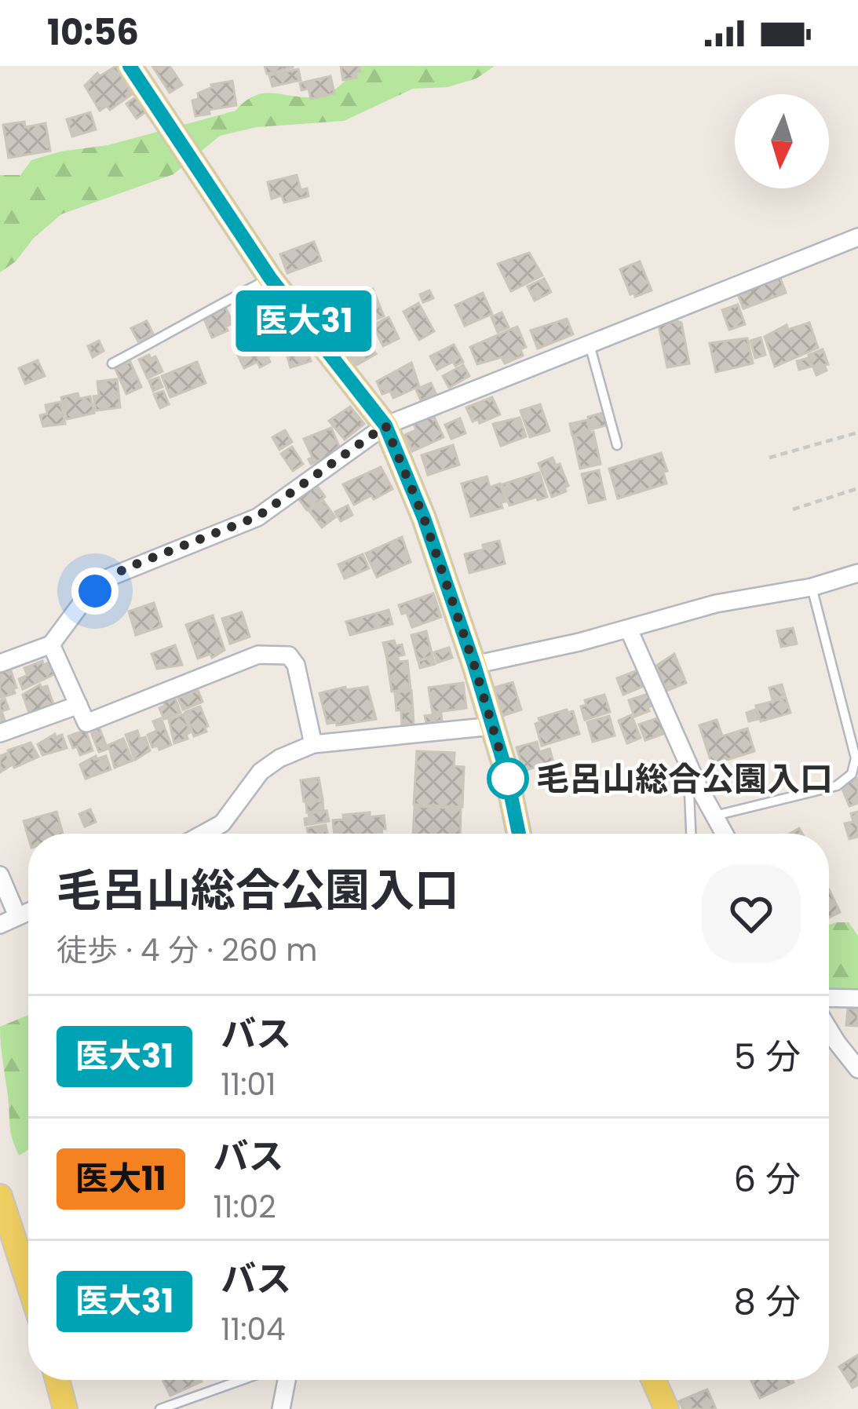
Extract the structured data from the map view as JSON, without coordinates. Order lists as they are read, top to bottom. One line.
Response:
{"places":["毛呂山総合公園入口"],"lines":["bus line 医大31"],"north":"bottom","page":{"status":"10:56","on_map":"医大31","heading":["毛呂山総合公園入口","徒歩 · 4 分 · 260 m"],"list":[{"mark":"医大31","name":"バス","note":"11:01","value":"5 分"},{"mark":"医大11","name":"バス","note":"11:02","value":"6 分"},{"mark":"医大31","name":"バス","note":"11:04","value":"8 分"}]}}
